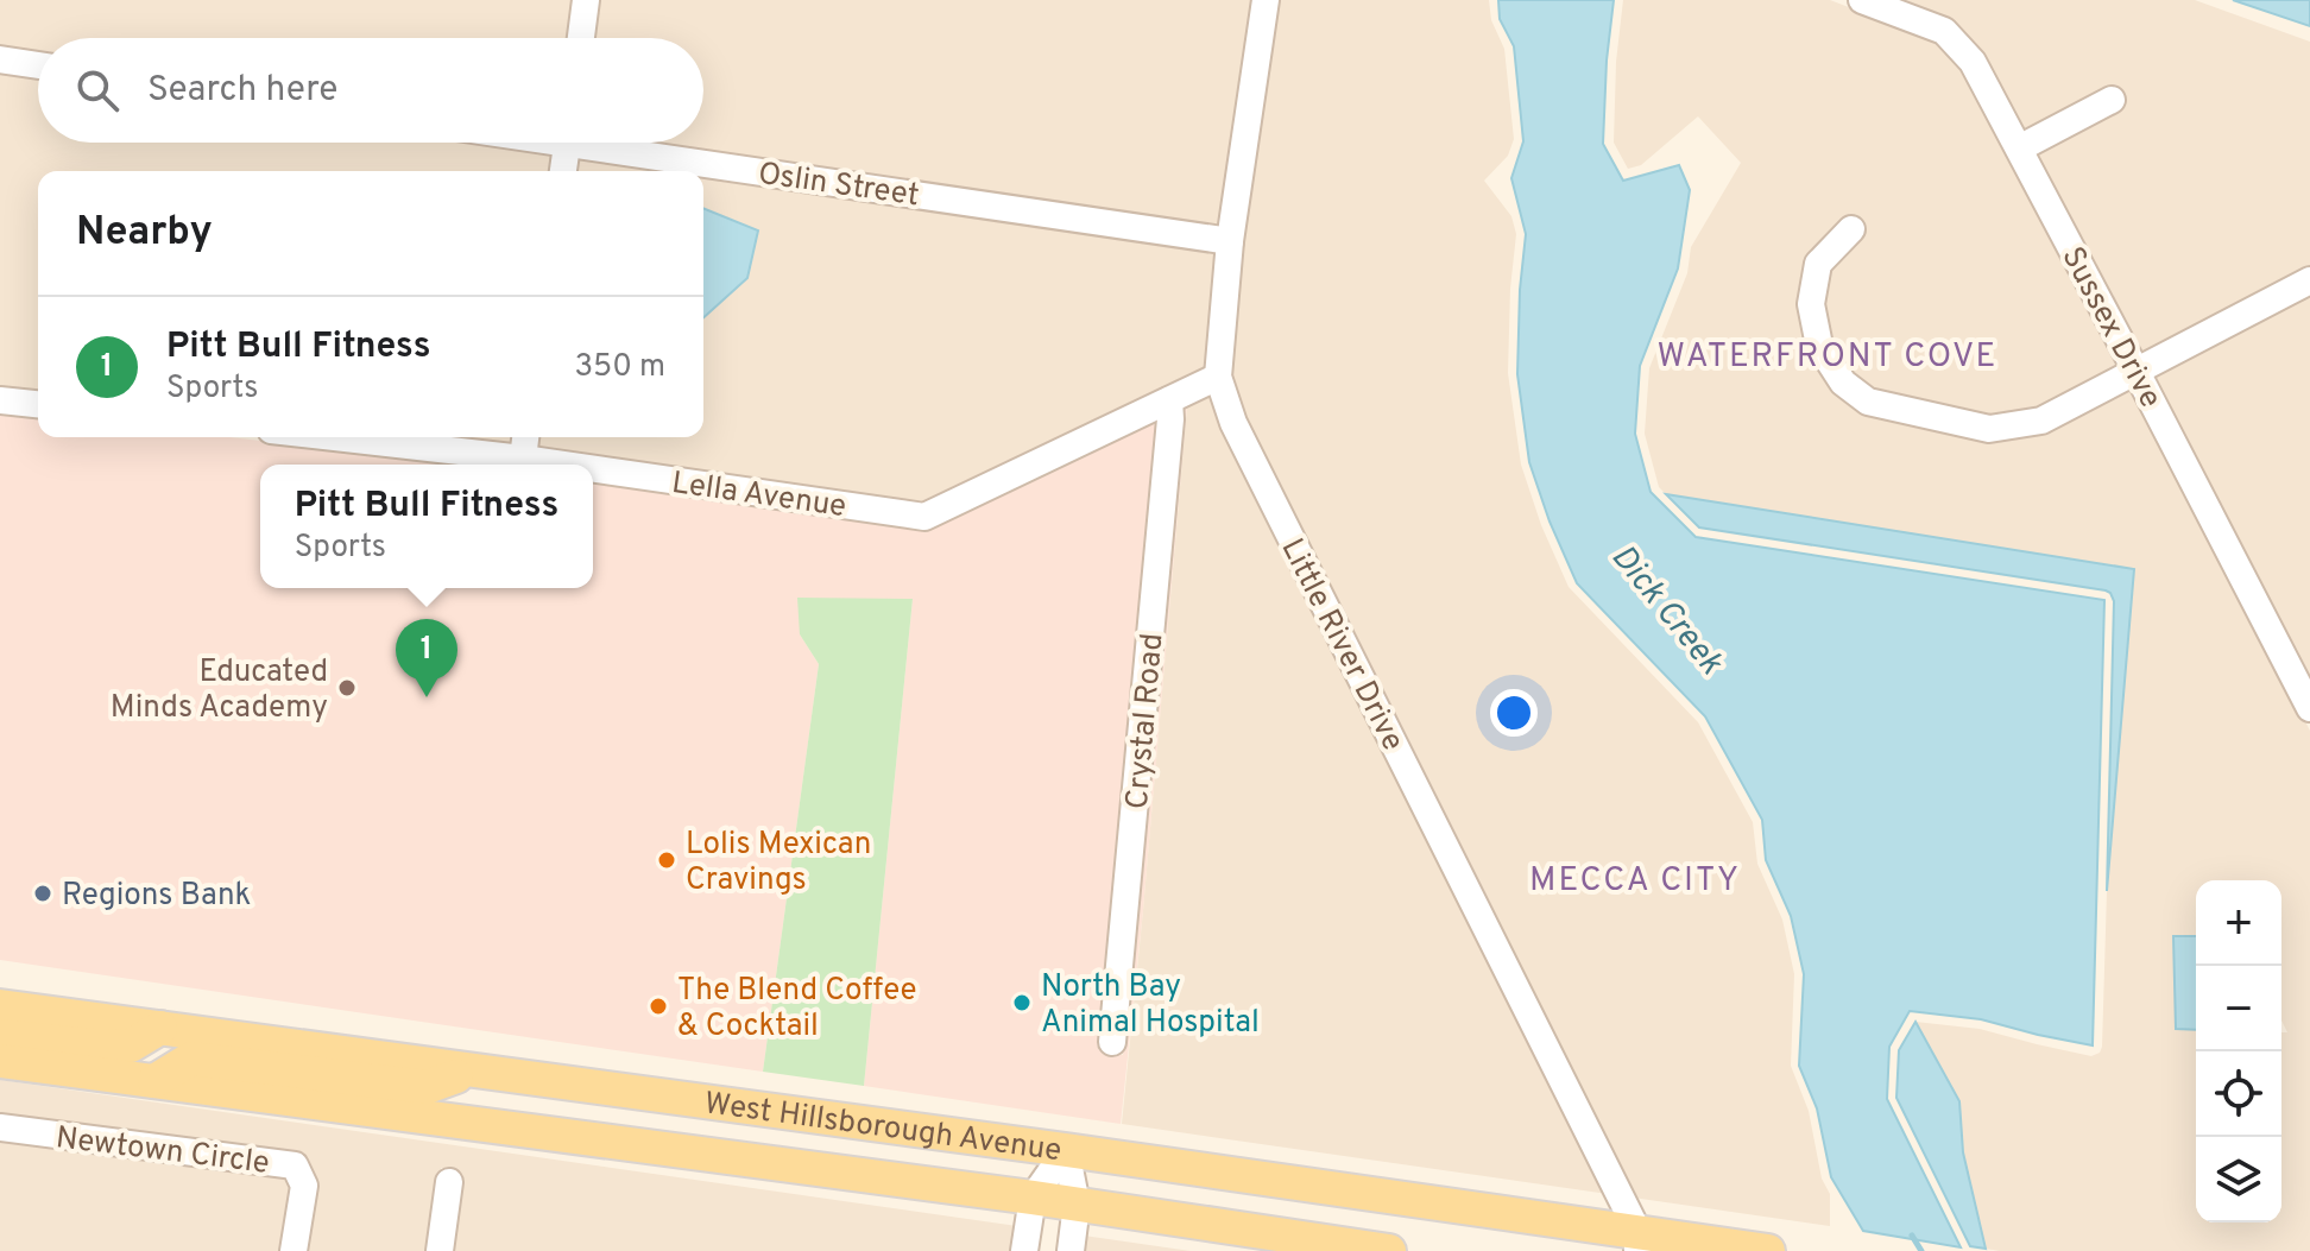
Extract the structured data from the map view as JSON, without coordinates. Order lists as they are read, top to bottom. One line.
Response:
{"streets":{"main road":["West Hillsborough Avenue"],"street":["Oslin Street","Sussex Drive","Lella Avenue","Little River Drive","Crystal Road","Newtown Circle"]},"crossings":[["Oslin Street","Little River Drive"],["Lella Avenue","Little River Drive"],["Lella Avenue","Crystal Road"],["Little River Drive","West Hillsborough Avenue"]],"districts":["WATERFRONT COVE","MECCA CITY"],"water":["Dick Creek"],"places":["Educated Minds Academy","Lolis Mexican Cravings","Regions Bank","North Bay Animal Hospital","The Blend Coffee & Cocktail"],"page":{"search":"Search here","heading":"Nearby","list":[{"mark":"1","name":"Pitt Bull Fitness","note":"Sports","value":"350 m"}],"popup":["Pitt Bull Fitness","Sports"],"pins":"1","map_buttons":["+","−"]}}
